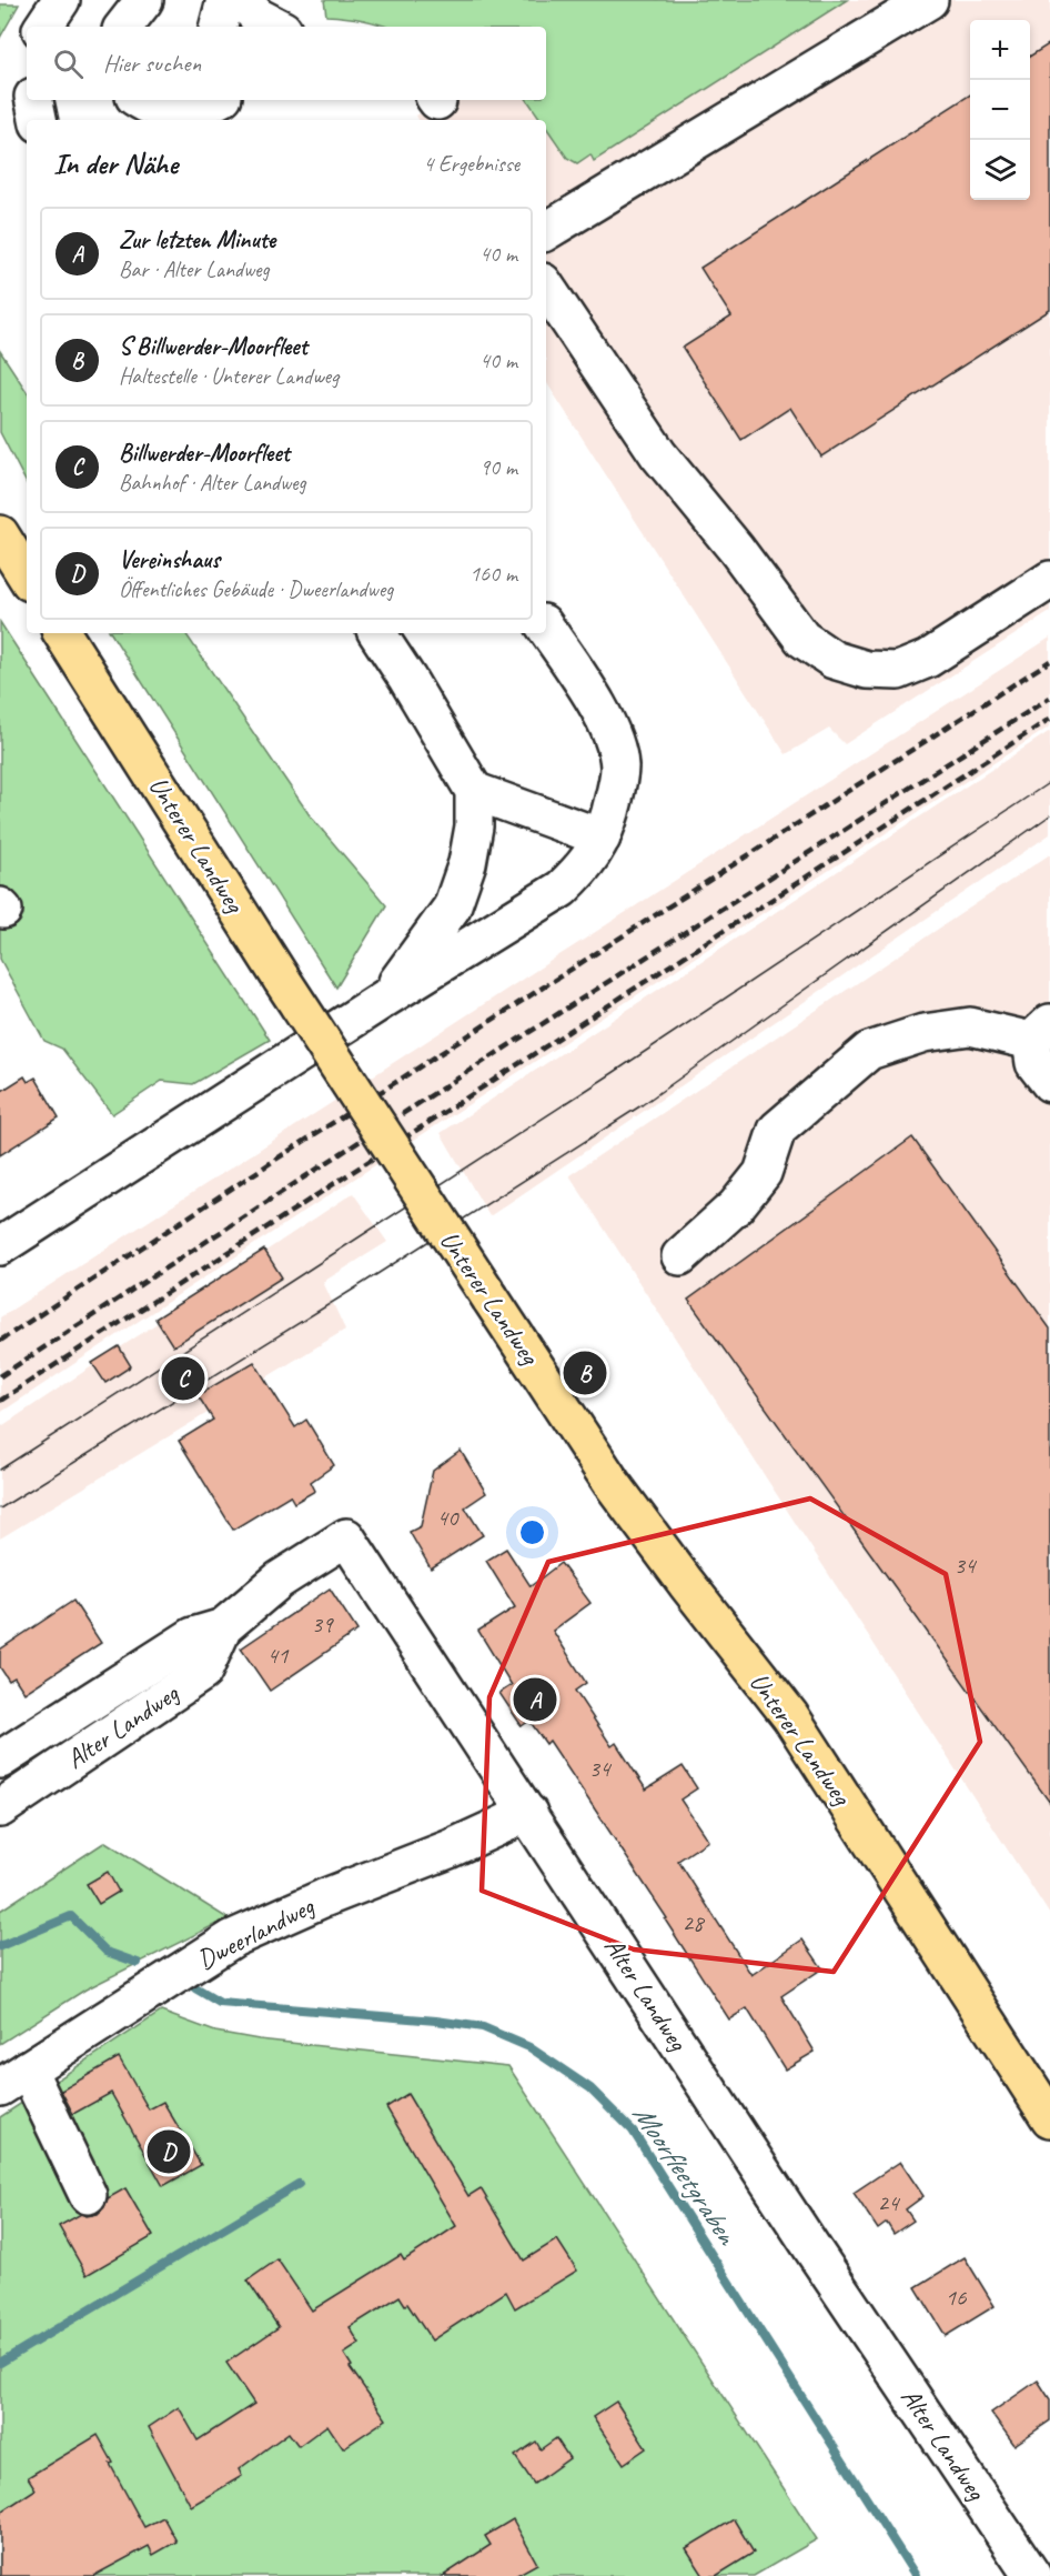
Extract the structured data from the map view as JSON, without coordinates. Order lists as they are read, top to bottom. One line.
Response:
{"streets":{"main road":["Unterer Landweg"],"street":["Alter Landweg","Dweerlandweg"]},"crossings":[["Alter Landweg","Dweerlandweg"]],"water":["Moorfleetgraben"],"house_numbers":["40","34","39","41","34","28","24","16"],"page":{"map_buttons":["+","−"],"search":"Hier suchen","heading":["In der Nähe","4 Ergebnisse"],"list":[{"mark":"A","name":"Zur letzten Minute","note":"Bar · Alter Landweg","value":"40 m"},{"mark":"B","name":"S Billwerder-Moorfleet","note":"Haltestelle · Unterer Landweg","value":"40 m"},{"mark":"C","name":"Billwerder-Moorfleet","note":"Bahnhof · Alter Landweg","value":"90 m"},{"mark":"D","name":"Vereinshaus","note":"Öffentliches Gebäude · Dweerlandweg","value":"160 m"}],"pins":["B","C","A","D"]}}
